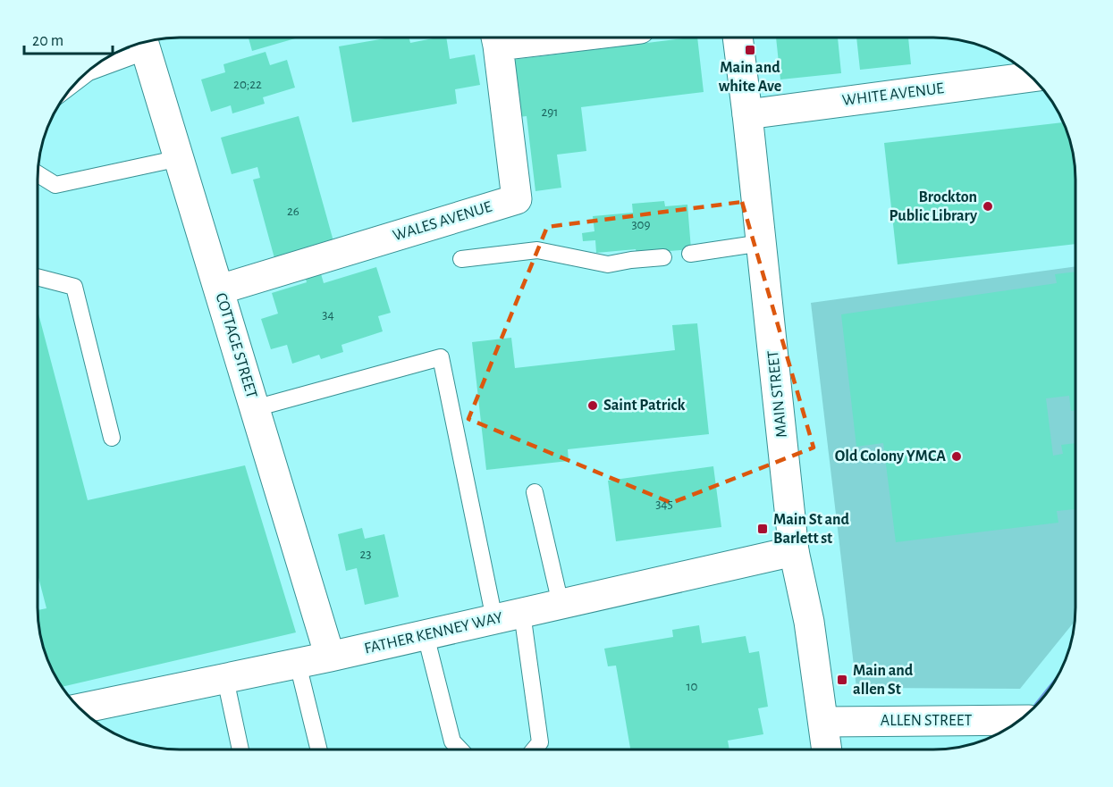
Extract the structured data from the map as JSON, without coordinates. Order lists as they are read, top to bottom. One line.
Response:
{"streets":{"street":["WHITE AVENUE","WALES AVENUE","COTTAGE STREET","MAIN STREET","FATHER KENNEY WAY","ALLEN STREET"]},"crossings":[["WHITE AVENUE","MAIN STREET"],["WALES AVENUE","COTTAGE STREET"],["COTTAGE STREET","FATHER KENNEY WAY"],["MAIN STREET","FATHER KENNEY WAY"],["MAIN STREET","ALLEN STREET"]],"places":{"transit":["Main and white Ave","Main St and Barlett st","Main and allen St"],"other":["Brockton Public Library","Saint Patrick","Old Colony YMCA"]},"house_numbers":["20;22","291","26","309","34","345","23","10"],"scale_bar":"20 m"}
